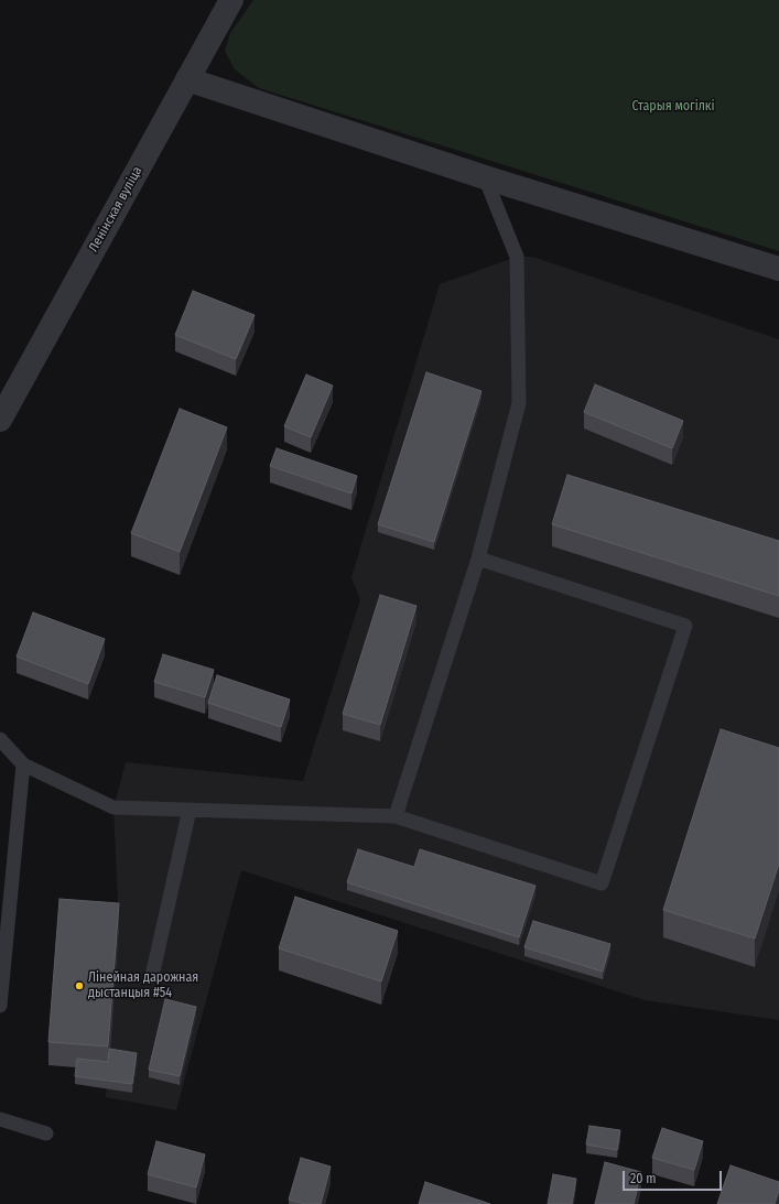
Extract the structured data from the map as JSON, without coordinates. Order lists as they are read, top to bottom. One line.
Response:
{"streets":{"street":["Ленінская вуліца"]},"parks":["Старыя могілкі"],"places":["Лінейная дарожная дыстанцыя #54"],"scale_bar":"20 m"}
